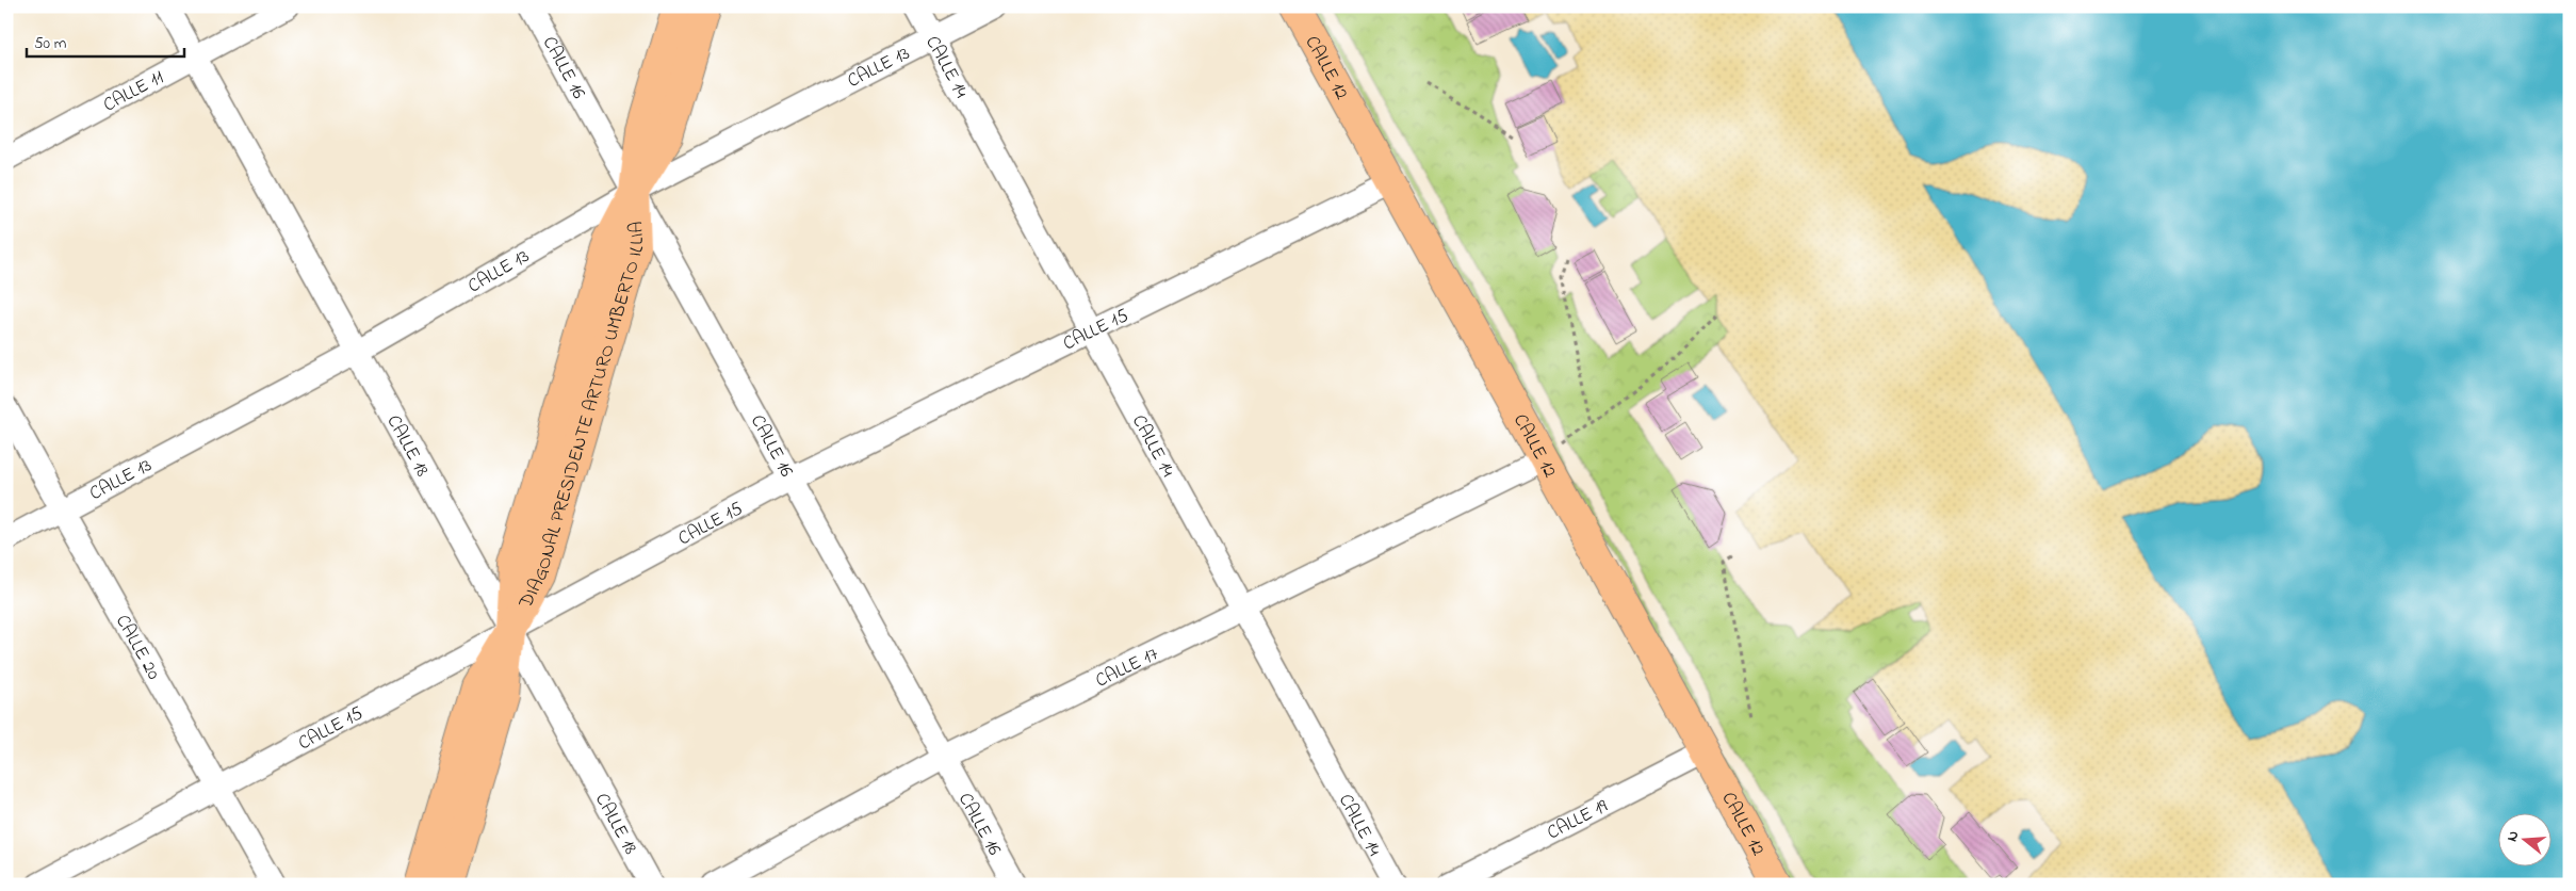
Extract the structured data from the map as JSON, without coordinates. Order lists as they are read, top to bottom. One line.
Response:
{"streets":{"main road":["CALLE 12","DIAGONAL PRESIDENTE ARTURO UMBERTO ILLIA"],"street":["CALLE 13","CALLE 14","CALLE 16","CALLE 11","CALLE 15","CALLE 18","CALLE 20","CALLE 17","CALLE 19"]},"crossings":[["CALLE 13","CALLE 14"],["CALLE 13","CALLE 16"],["CALLE 13","DIAGONAL PRESIDENTE ARTURO UMBERTO ILLIA"],["CALLE 13","CALLE 18"],["CALLE 13","CALLE 20"],["CALLE 14","CALLE 15"],["CALLE 14","CALLE 17"],["CALLE 16","CALLE 15"],["CALLE 16","DIAGONAL PRESIDENTE ARTURO UMBERTO ILLIA"],["CALLE 16","CALLE 17"],["CALLE 12","CALLE 15"],["CALLE 12","CALLE 17"],["CALLE 12","CALLE 19"],["CALLE 11","CALLE 18"],["CALLE 15","DIAGONAL PRESIDENTE ARTURO UMBERTO ILLIA"],["CALLE 15","CALLE 18"],["CALLE 15","CALLE 20"],["DIAGONAL PRESIDENTE ARTURO UMBERTO ILLIA","CALLE 18"]],"scale_bar":"50 m","north":"left"}
